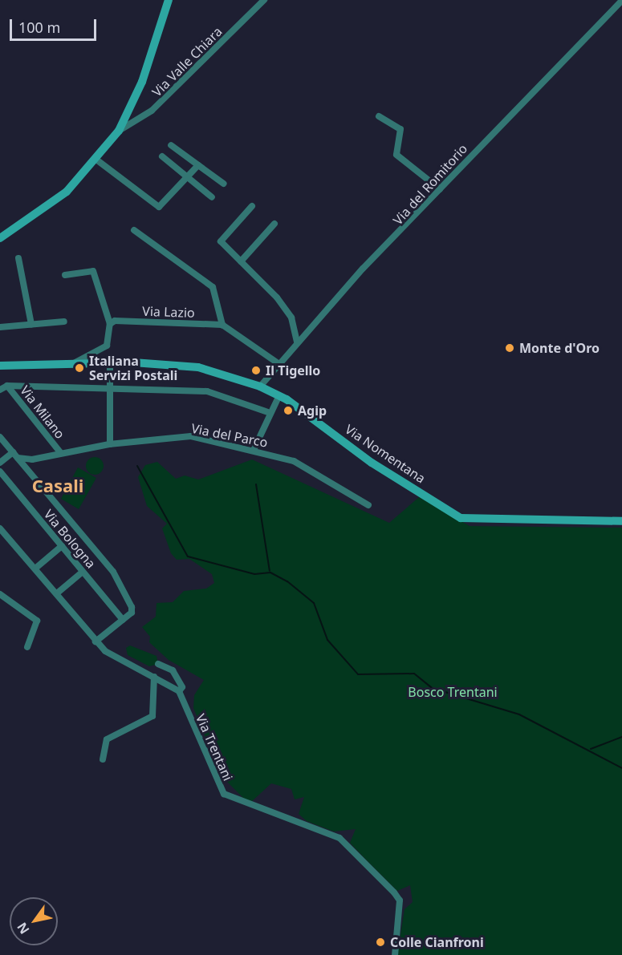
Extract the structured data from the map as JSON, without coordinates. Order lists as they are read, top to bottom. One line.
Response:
{"streets":{"main road":["Via Nomentana"],"street":["Via Valle Chiara","Via del Romitorio","Via Lazio","Via Milano","Via del Parco","Via Bologna","Via Trentani"]},"crossings":[["Via del Romitorio","Via Nomentana"],["Via Milano","Via del Parco"]],"districts":["Casali"],"parks":["Bosco Trentani"],"places":["Monte d'Oro","Italiana Servizi Postali","Il Tigello","Agip","Colle Cianfroni"],"scale_bar":"100 m","north":"bottom left"}
